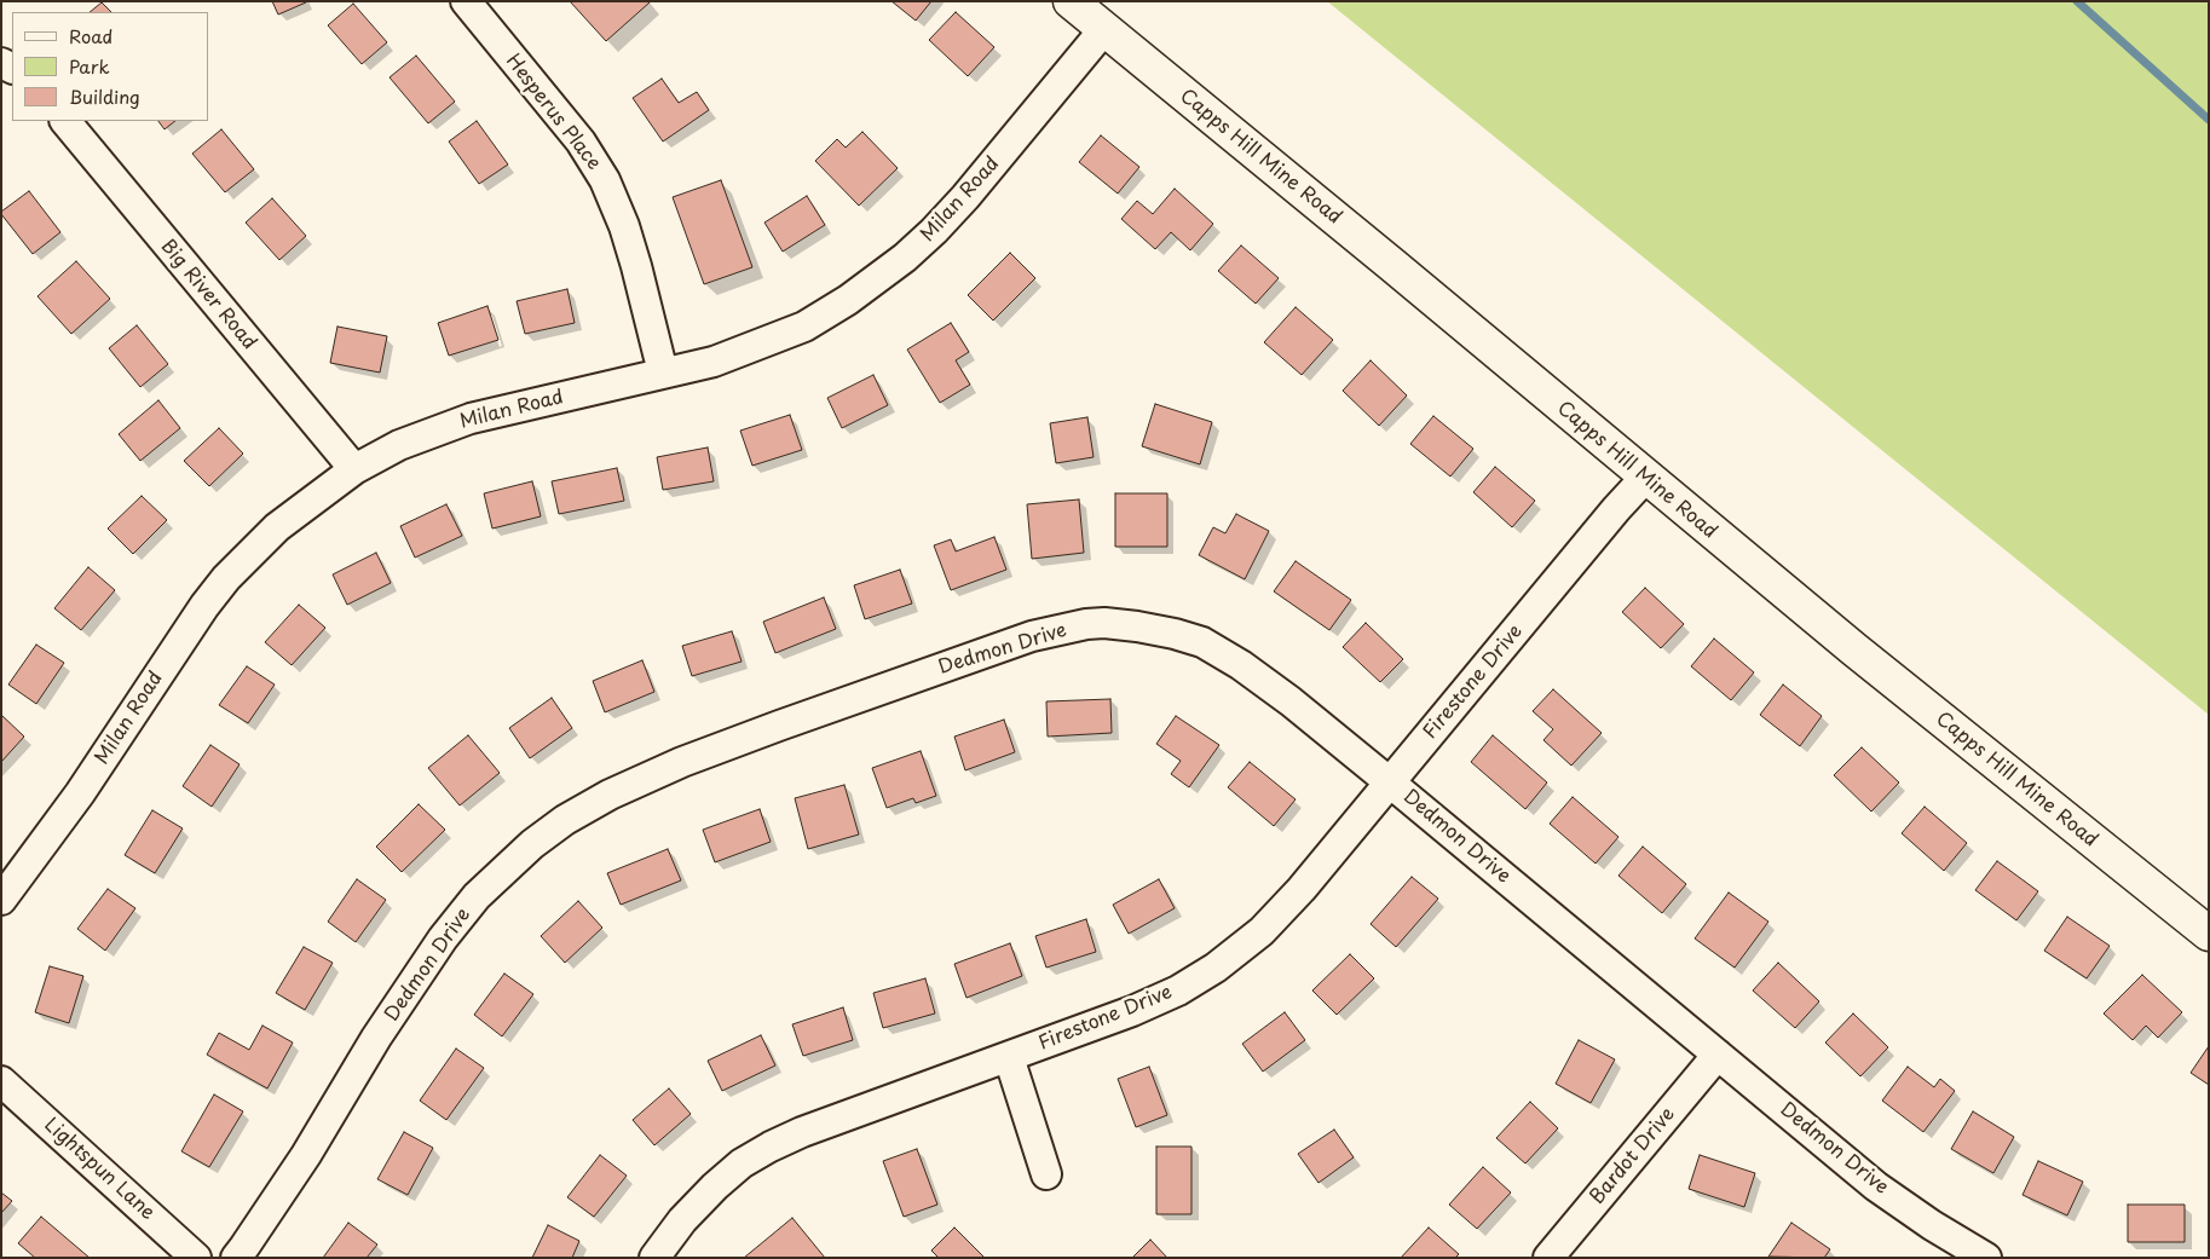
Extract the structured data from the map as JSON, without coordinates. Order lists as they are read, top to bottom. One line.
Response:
{"streets":{"street":["Hesperus Place","Capps Hill Mine Road","Milan Road","Big River Road","Dedmon Drive","Firestone Drive","Bardot Drive","Lightspun Lane"]},"crossings":[["Hesperus Place","Milan Road"],["Capps Hill Mine Road","Milan Road"],["Capps Hill Mine Road","Firestone Drive"],["Milan Road","Big River Road"],["Dedmon Drive","Firestone Drive"],["Dedmon Drive","Bardot Drive"]],"legend":["Road","Park","Building"]}
